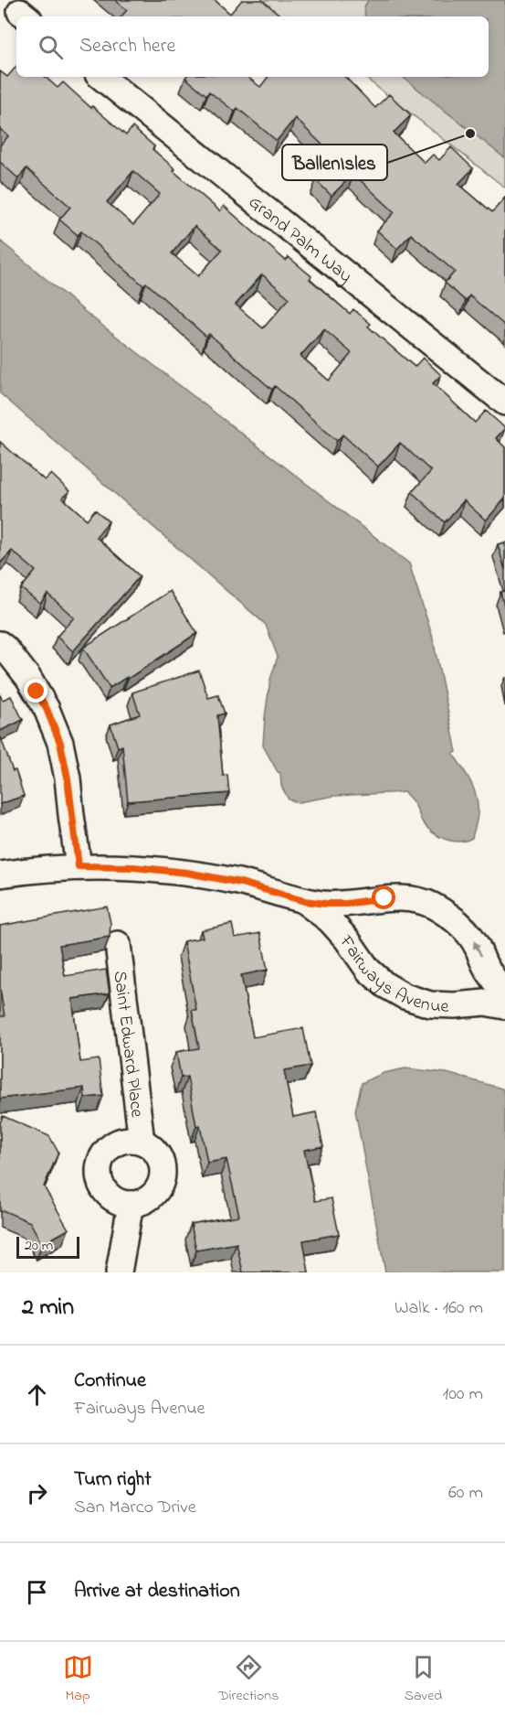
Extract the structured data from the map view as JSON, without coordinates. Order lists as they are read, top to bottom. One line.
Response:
{"streets":{"street":["Grand Palm Way","Fairways Avenue","Saint Edward Place"]},"places":["BallenIsles"],"scale_bar":"20 m","page":{"search":"Search here","scale":"20 m","heading":["2 min","Walk · 160 m"],"list":[["Continue","Fairways Avenue","100 m"],["Turn right","San Marco Drive","60 m"],"Arrive at destination"],"nav":["Map","Directions","Saved"]}}
